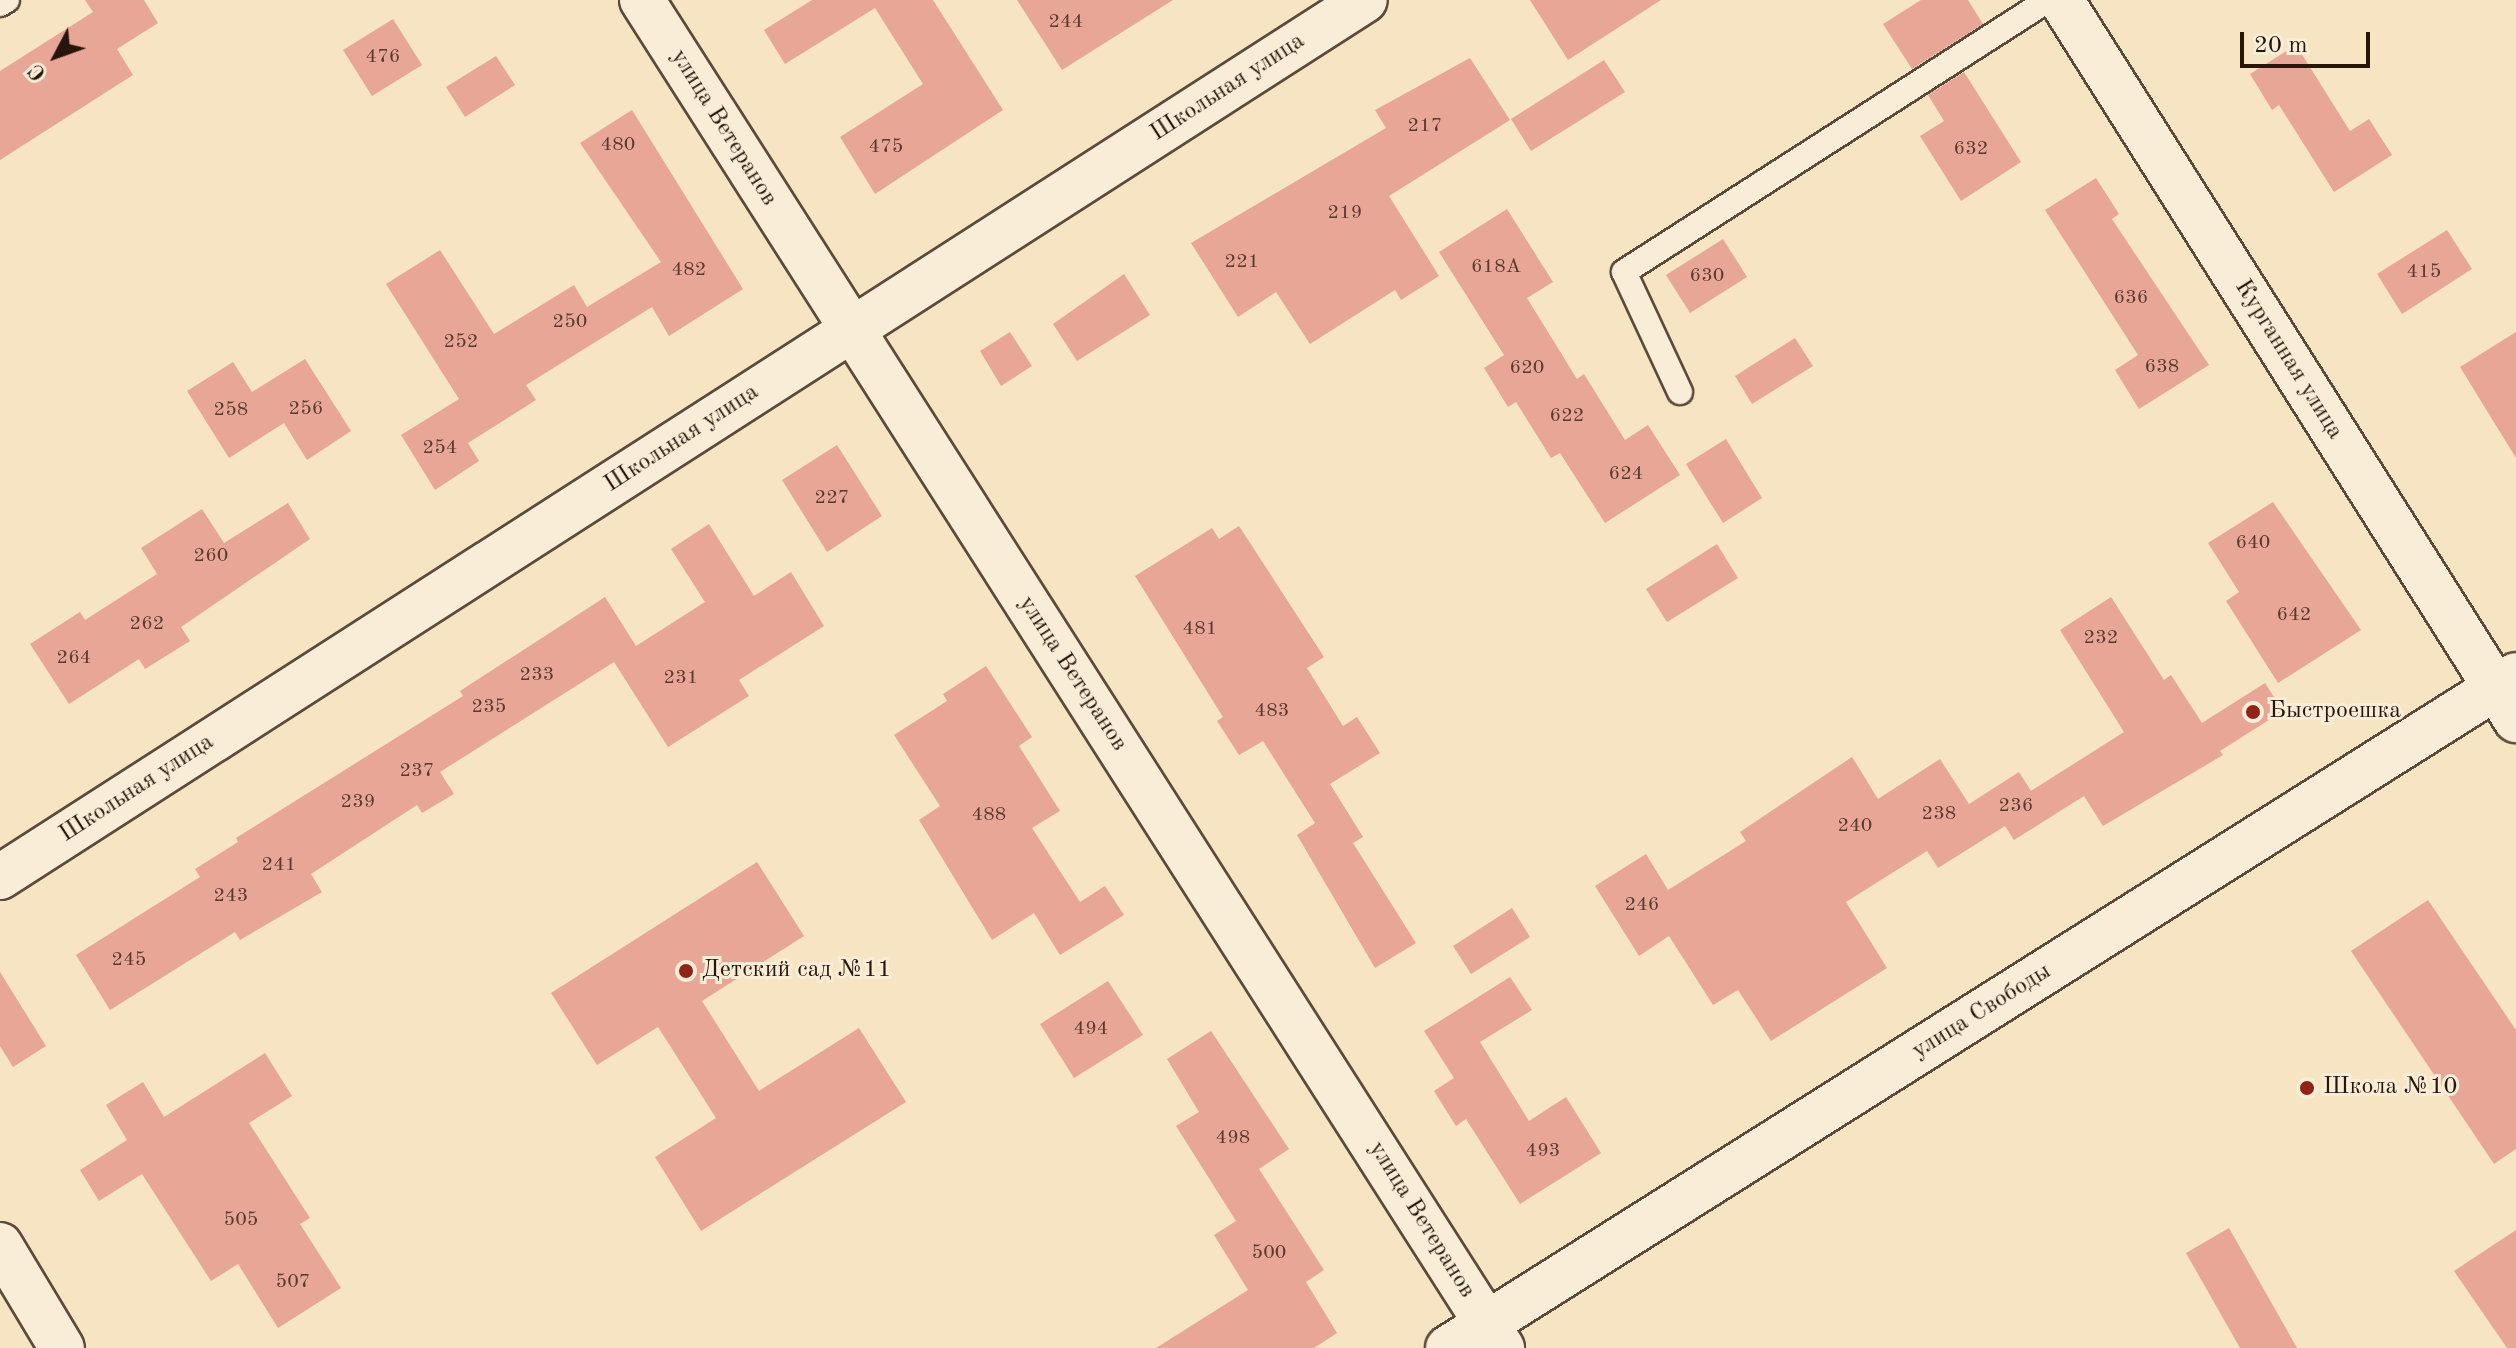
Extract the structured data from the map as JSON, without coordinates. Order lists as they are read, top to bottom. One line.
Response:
{"streets":{"street":["Школьная улица","улица Ветеранов","Курганная улица","улица Свободы"]},"crossings":[["Школьная улица","улица Ветеранов"],["улица Ветеранов","улица Свободы"],["Курганная улица","улица Свободы"]],"places":["Быстроешка","Детский сад №11","Школа №10"],"house_numbers":["244","476","217","480","475","632","219","221","618А","482","415","630","636","250","252","638","620","256","258","622","254","624","227","640","260","642","262","481","232","264","233","231","235","483","237","239","236","238","488","240","241","243","246","245","494","498","493","505","500","507"],"scale_bar":"20 m","north":"bottom left"}
